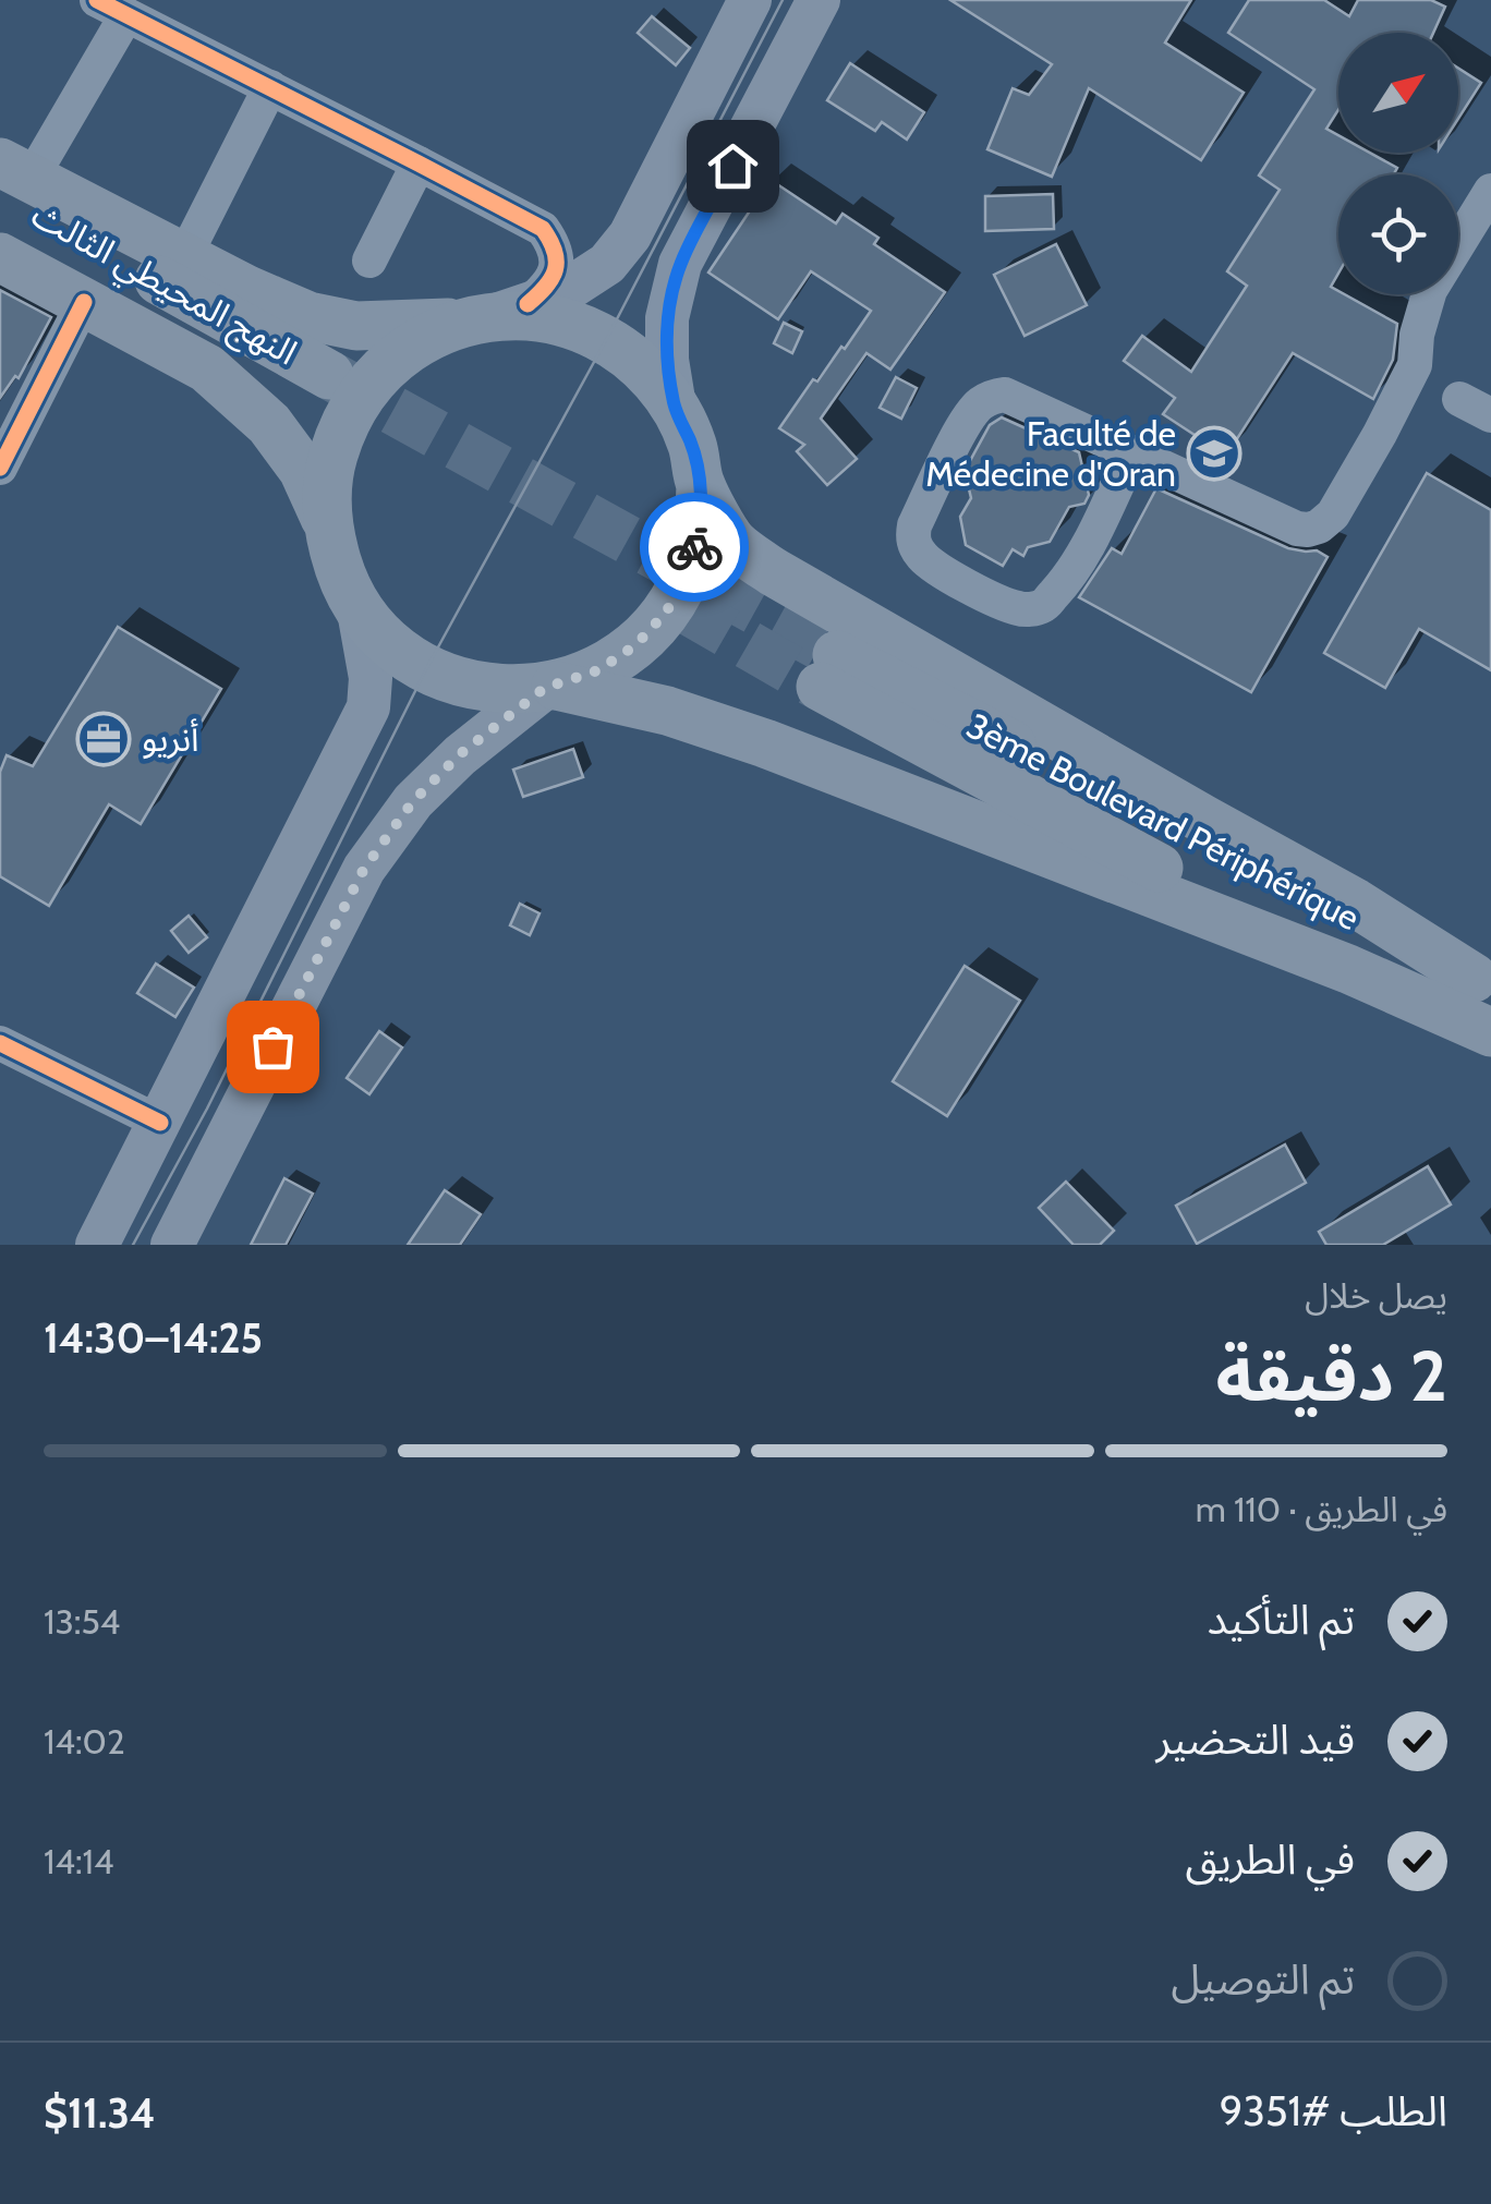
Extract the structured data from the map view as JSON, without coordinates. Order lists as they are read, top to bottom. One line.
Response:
{"streets":{"highway":["النهج المحيطي الثالث","3ème Boulevard Périphérique"]},"places":{"school or university":["Faculté de Médecine d'Oran"],"office":["أنريو"]},"north":"top right","page":{"heading":["2 دقيقة","يصل خلال","14:25–14:30"],"panel":["الطلب #9351","$11.34"],"bar":"في الطريق · 110 m","list":[["تم التأكيد","13:54"],["قيد التحضير","14:02"],["في الطريق","14:14"],"تم التوصيل"]}}
